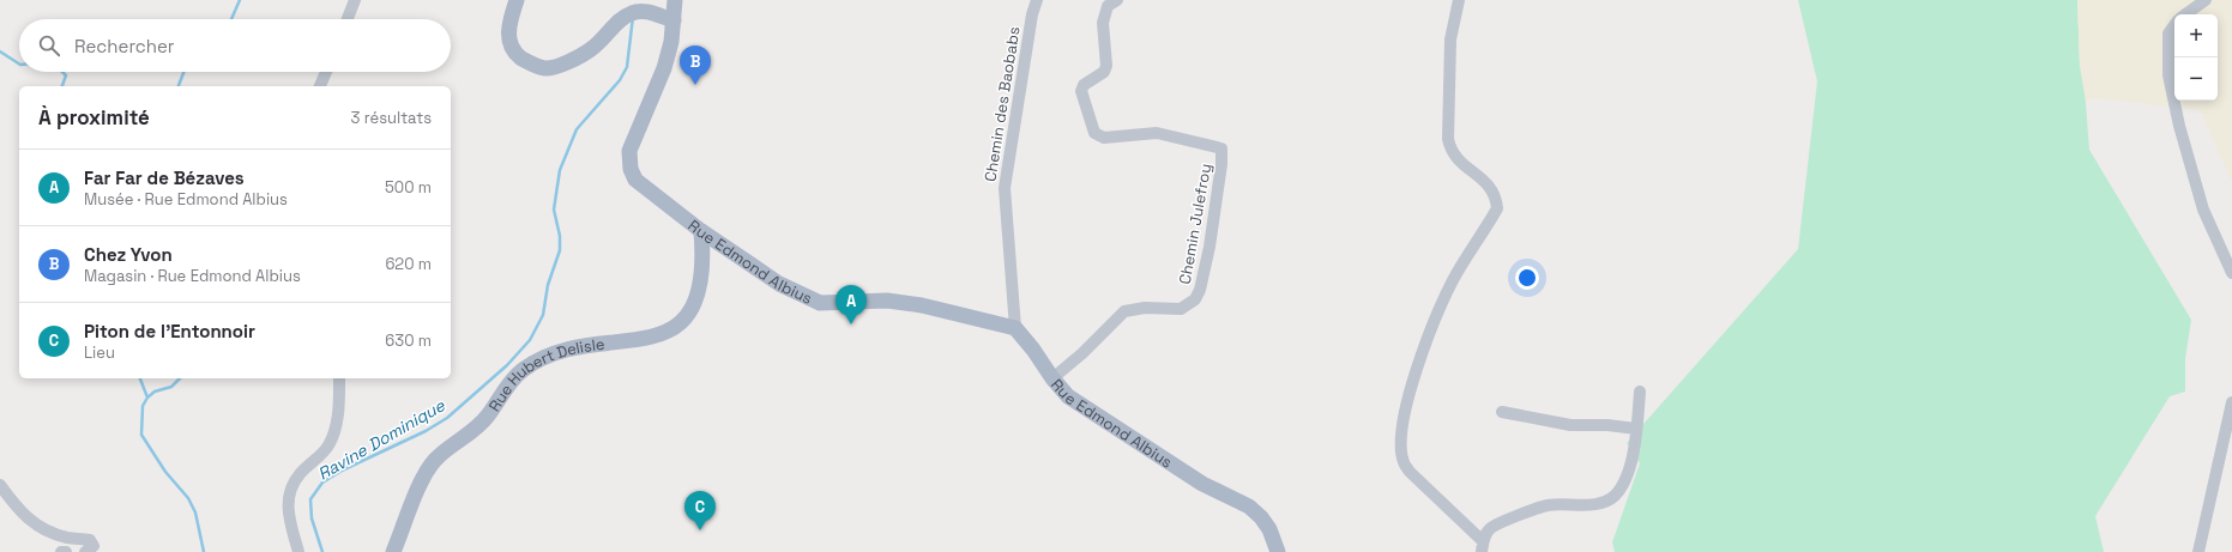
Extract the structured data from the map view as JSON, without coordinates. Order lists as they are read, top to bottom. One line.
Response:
{"streets":{"main road":["Rue Edmond Albius","Rue Hubert Delisle"],"street":["Chemin des Baobabs","Chemin Julefroy"]},"crossings":[["Chemin des Baobabs","Rue Edmond Albius"],["Chemin Julefroy","Rue Edmond Albius"],["Rue Edmond Albius","Rue Hubert Delisle"]],"water":["Ravine Dominique"],"page":{"map_buttons":["+","−"],"search":"Rechercher","pins":["B","A","C"],"heading":["À proximité","3 résultats"],"list":[{"mark":"A","name":"Far Far de Bézaves","note":"Musée · Rue Edmond Albius","value":"500 m"},{"mark":"B","name":"Chez Yvon","note":"Magasin · Rue Edmond Albius","value":"620 m"},{"mark":"C","name":"Piton de l'Entonnoir","note":"Lieu","value":"630 m"}]}}
